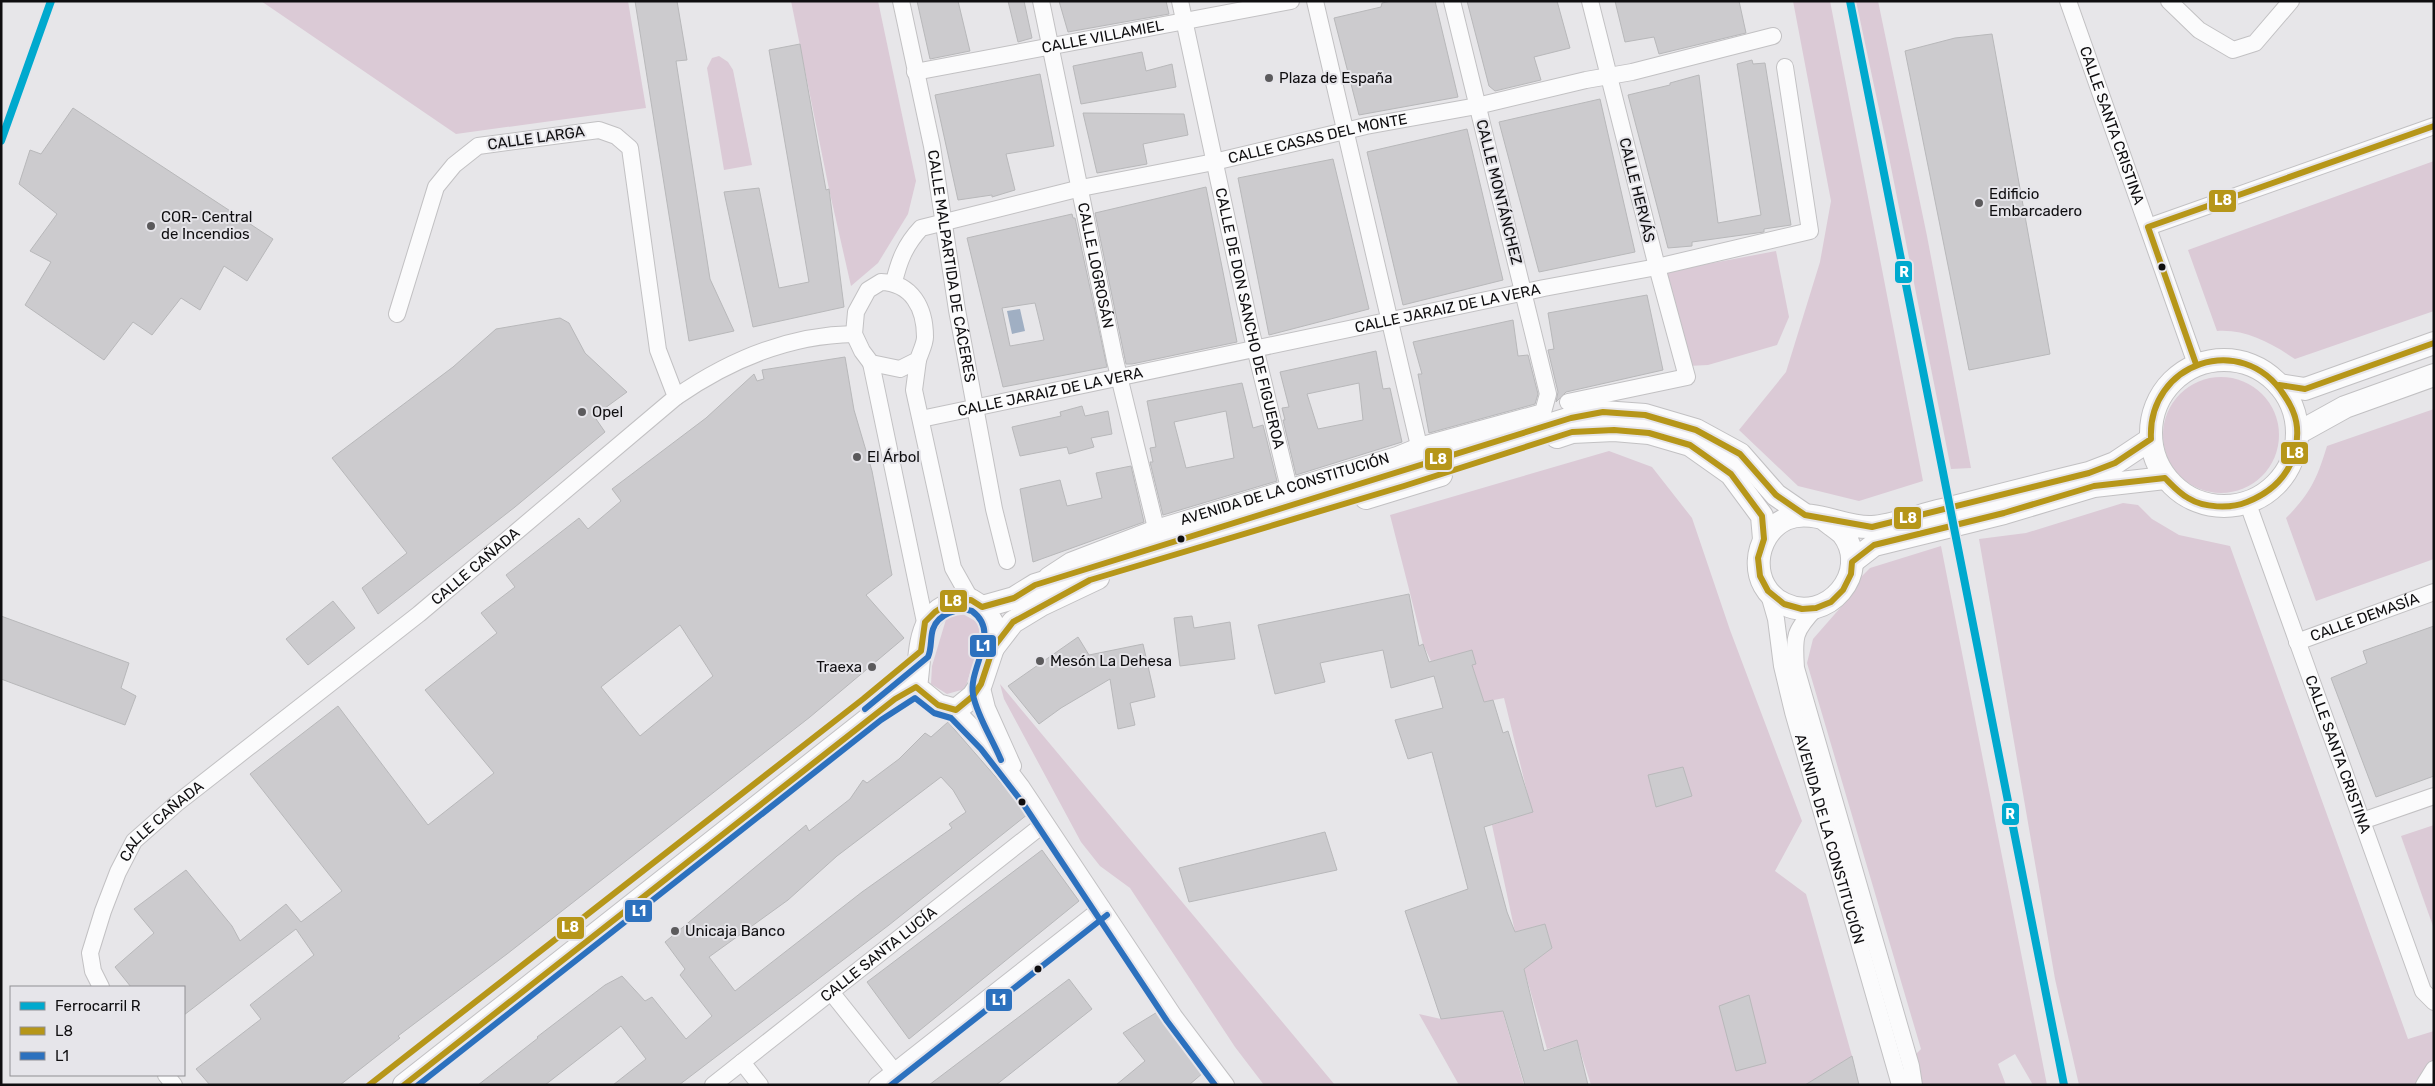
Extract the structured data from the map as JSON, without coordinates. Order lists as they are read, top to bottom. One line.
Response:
{"streets":{"main road":["AVENIDA DE LA CONSTITUCIÓN"],"street":["CALLE VILLAMIEL","CALLE SANTA CRISTINA","CALLE LARGA","CALLE CASAS DEL MONTE","CALLE HERVÁS","CALLE MONTÁNCHEZ","CALLE LOGROSÁN","CALLE MALPARTIDA DE CÁCERES","CALLE JARAIZ DE LA VERA","CALLE DE DON SANCHO DE FIGUEROA","CALLE CAÑADA","CALLE DEMASÍA","CALLE SANTA LUCÍA"]},"crossings":[["CALLE VILLAMIEL","CALLE LOGROSÁN"],["CALLE VILLAMIEL","CALLE MALPARTIDA DE CÁCERES"],["CALLE VILLAMIEL","CALLE DE DON SANCHO DE FIGUEROA"],["CALLE SANTA CRISTINA","AVENIDA DE LA CONSTITUCIÓN"],["CALLE SANTA CRISTINA","CALLE DEMASÍA"],["CALLE LARGA","CALLE CAÑADA"],["CALLE CASAS DEL MONTE","CALLE HERVÁS"],["CALLE CASAS DEL MONTE","CALLE MONTÁNCHEZ"],["CALLE CASAS DEL MONTE","CALLE LOGROSÁN"],["CALLE CASAS DEL MONTE","CALLE MALPARTIDA DE CÁCERES"],["CALLE CASAS DEL MONTE","CALLE DE DON SANCHO DE FIGUEROA"],["CALLE CASAS DEL MONTE","CALLE CAÑADA"],["CALLE HERVÁS","CALLE JARAIZ DE LA VERA"],["CALLE MONTÁNCHEZ","CALLE JARAIZ DE LA VERA"],["CALLE MONTÁNCHEZ","AVENIDA DE LA CONSTITUCIÓN"],["CALLE LOGROSÁN","CALLE JARAIZ DE LA VERA"],["CALLE LOGROSÁN","AVENIDA DE LA CONSTITUCIÓN"],["CALLE MALPARTIDA DE CÁCERES","CALLE JARAIZ DE LA VERA"],["CALLE JARAIZ DE LA VERA","CALLE DE DON SANCHO DE FIGUEROA"],["CALLE DE DON SANCHO DE FIGUEROA","AVENIDA DE LA CONSTITUCIÓN"]],"places":["Plaza de España","Edificio Embarcadero","COR- Central de Incendios","Opel","El Árbol","Mesón La Dehesa","Traexa","Unicaja Banco"],"lines":["rail line R","transit line L8","transit line L1"],"legend":["Ferrocarril R","L8","L1"]}
